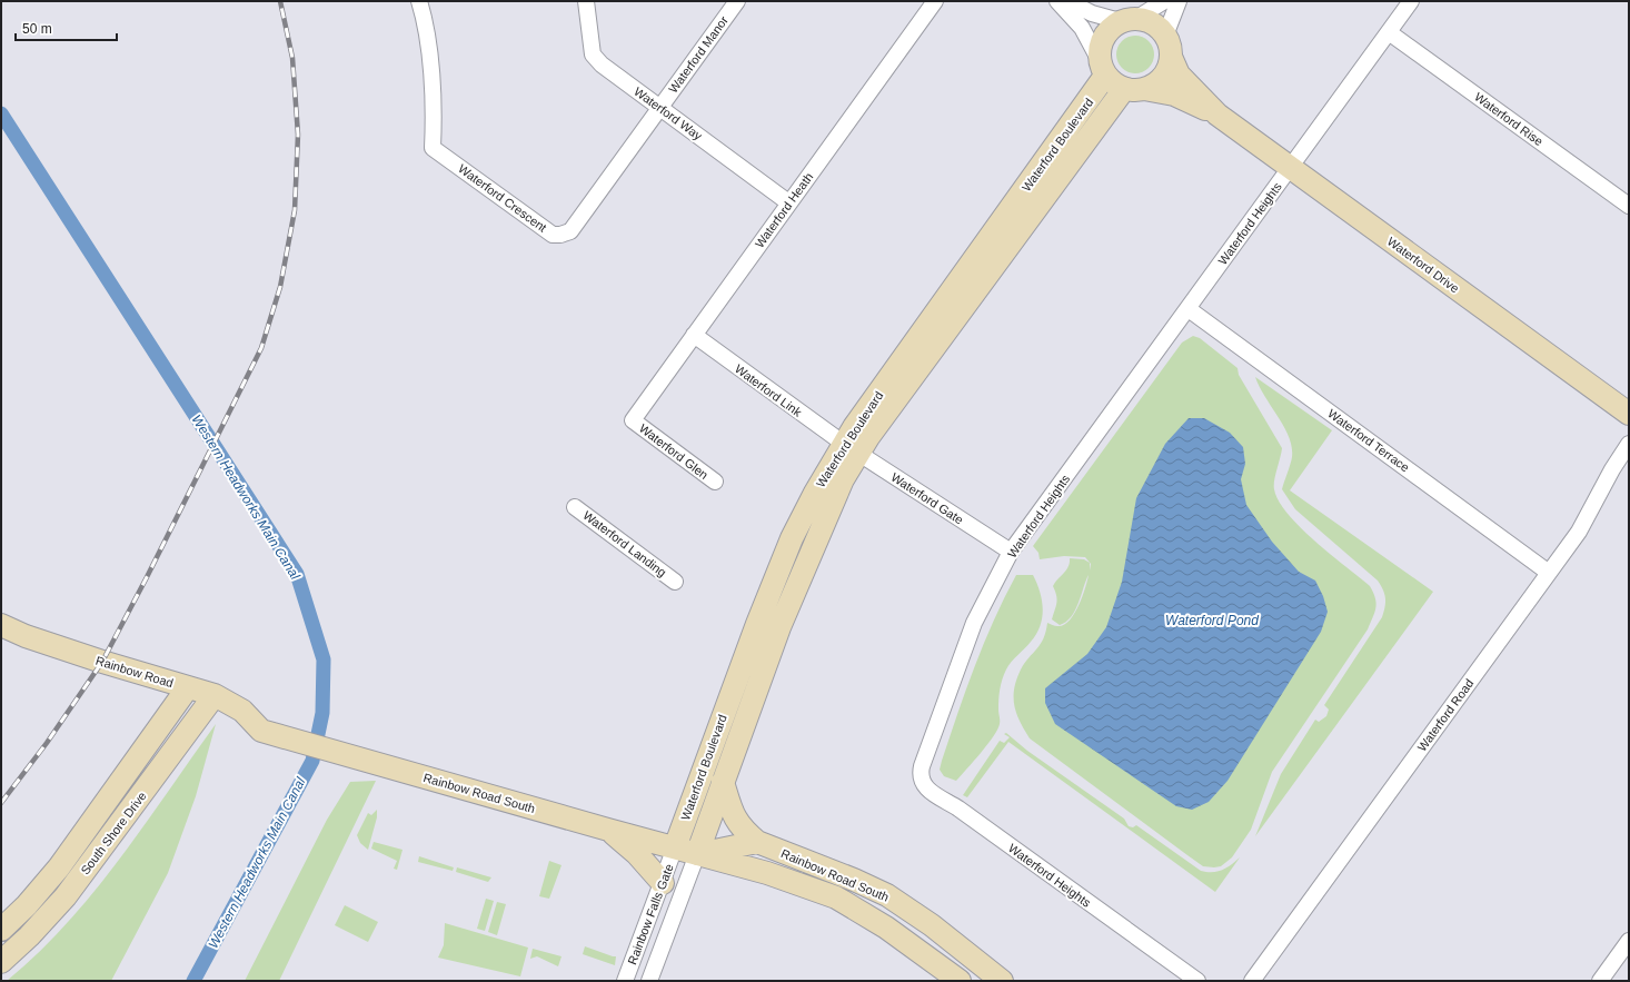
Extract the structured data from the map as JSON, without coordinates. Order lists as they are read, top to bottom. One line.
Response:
{"streets":{"street":["Waterford Manor","Waterford Way","Waterford Rise","Waterford Boulevard","Waterford Crescent","Waterford Heath","Waterford Heights","Waterford Drive","Waterford Link","Waterford Terrace","Waterford Glen","Waterford Gate","Waterford Landing","Rainbow Road","Waterford Road","Rainbow Road South","South Shore Drive","Rainbow Falls Gate"]},"crossings":[["Waterford Manor","Waterford Way"],["Waterford Manor","Waterford Crescent"],["Waterford Way","Waterford Crescent"],["Waterford Way","Waterford Heath"],["Waterford Rise","Waterford Heights"],["Waterford Boulevard","Waterford Drive"],["Waterford Boulevard","Waterford Link"],["Waterford Boulevard","Waterford Gate"],["Waterford Boulevard","Rainbow Road South"],["Waterford Boulevard","Rainbow Falls Gate"],["Waterford Heath","Waterford Link"],["Waterford Heath","Waterford Glen"],["Waterford Heights","Waterford Drive"],["Waterford Heights","Waterford Terrace"],["Waterford Heights","Waterford Gate"],["Waterford Link","Waterford Gate"],["Waterford Terrace","Waterford Road"],["Rainbow Road","Rainbow Road South"],["Rainbow Road","South Shore Drive"],["Rainbow Road South","Rainbow Falls Gate"]],"water":["Western Headworks Main Canal","Waterford Pond"],"scale_bar":"50 m"}
